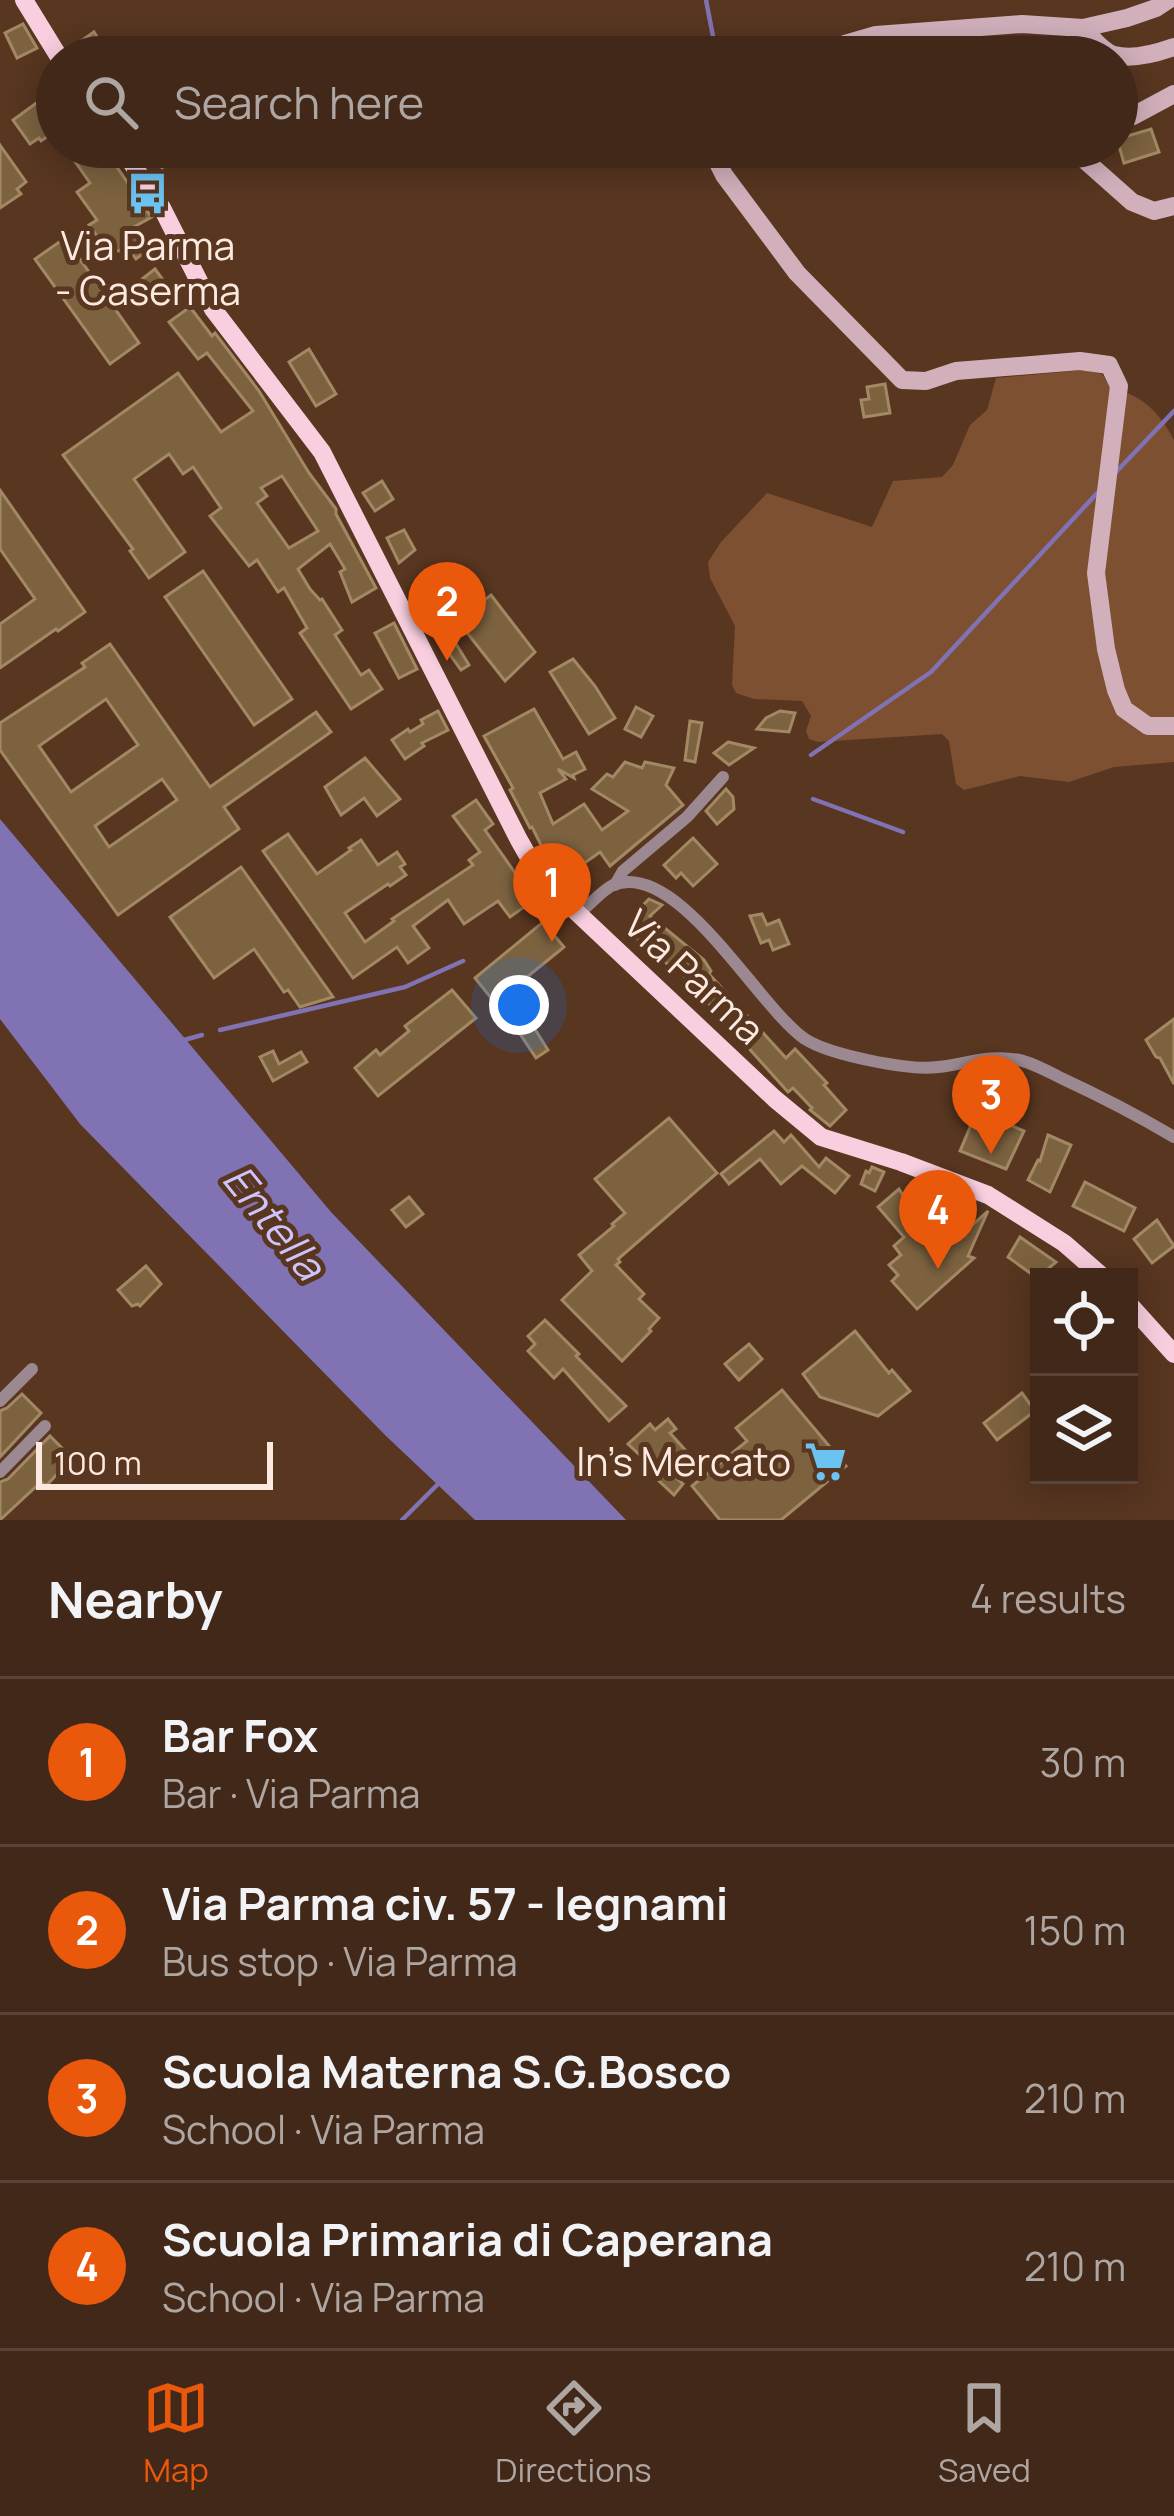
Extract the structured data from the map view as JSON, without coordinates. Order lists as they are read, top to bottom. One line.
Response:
{"streets":{"main road":["Via Parma"]},"water":["Entella"],"places":{"bus stop":["Via Parma - Caserma"],"supermarket":["In's Mercato"]},"scale_bar":"100 m","page":{"search":"Search here","pins":["2","1","3","4"],"scale":"100 m","heading":["Nearby","4 results"],"list":[{"mark":"1","name":"Bar Fox","note":"Bar · Via Parma","value":"30 m"},{"mark":"2","name":"Via Parma civ. 57 - legnami","note":"Bus stop · Via Parma","value":"150 m"},{"mark":"3","name":"Scuola Materna S.G.Bosco","note":"School · Via Parma","value":"210 m"},{"mark":"4","name":"Scuola Primaria di Caperana","note":"School · Via Parma","value":"210 m"}],"nav":["Map","Directions","Saved"]}}
